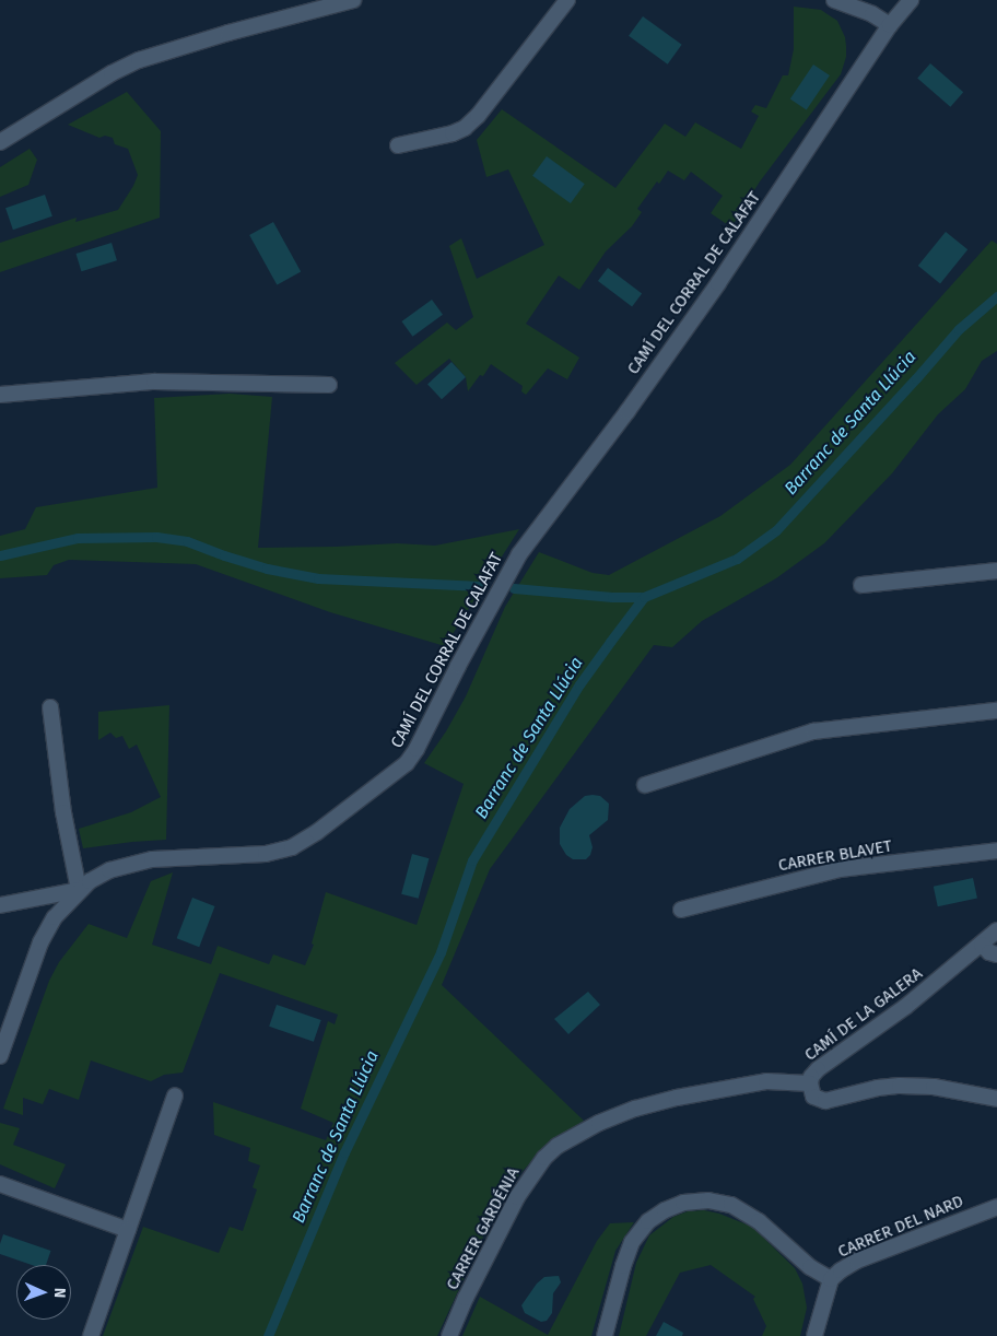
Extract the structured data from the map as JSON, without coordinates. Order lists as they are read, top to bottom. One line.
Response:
{"streets":{"street":["CAMÍ DEL CORRAL DE CALAFAT","CARRER BLAVET","CAMÍ DE LA GALERA","CARRER DEL NARD","CARRER GARDÉNIA"]},"crossings":[["CAMÍ DE LA GALERA","CARRER GARDÉNIA"]],"water":["Barranc de Santa Llúcia"],"north":"right"}
